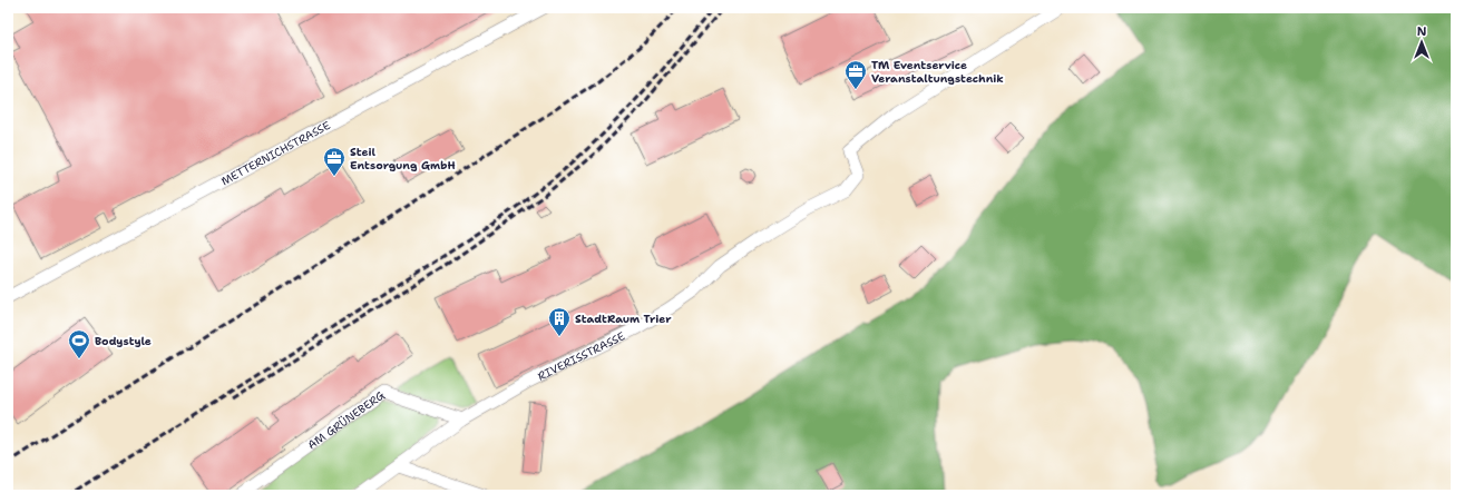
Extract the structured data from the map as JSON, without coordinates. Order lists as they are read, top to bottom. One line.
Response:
{"streets":{"street":["METTERNICHSTRASSE","RIVERISSTRASSE","AM GRÜNEBERG"]},"crossings":[["RIVERISSTRASSE","AM GRÜNEBERG"]],"places":{"office":["TM Eventservice Veranstaltungstechnik","Steil Entsorgung GmbH"],"building":["StadtRaum Trier"],"sports":["Bodystyle"]},"north":"top"}
